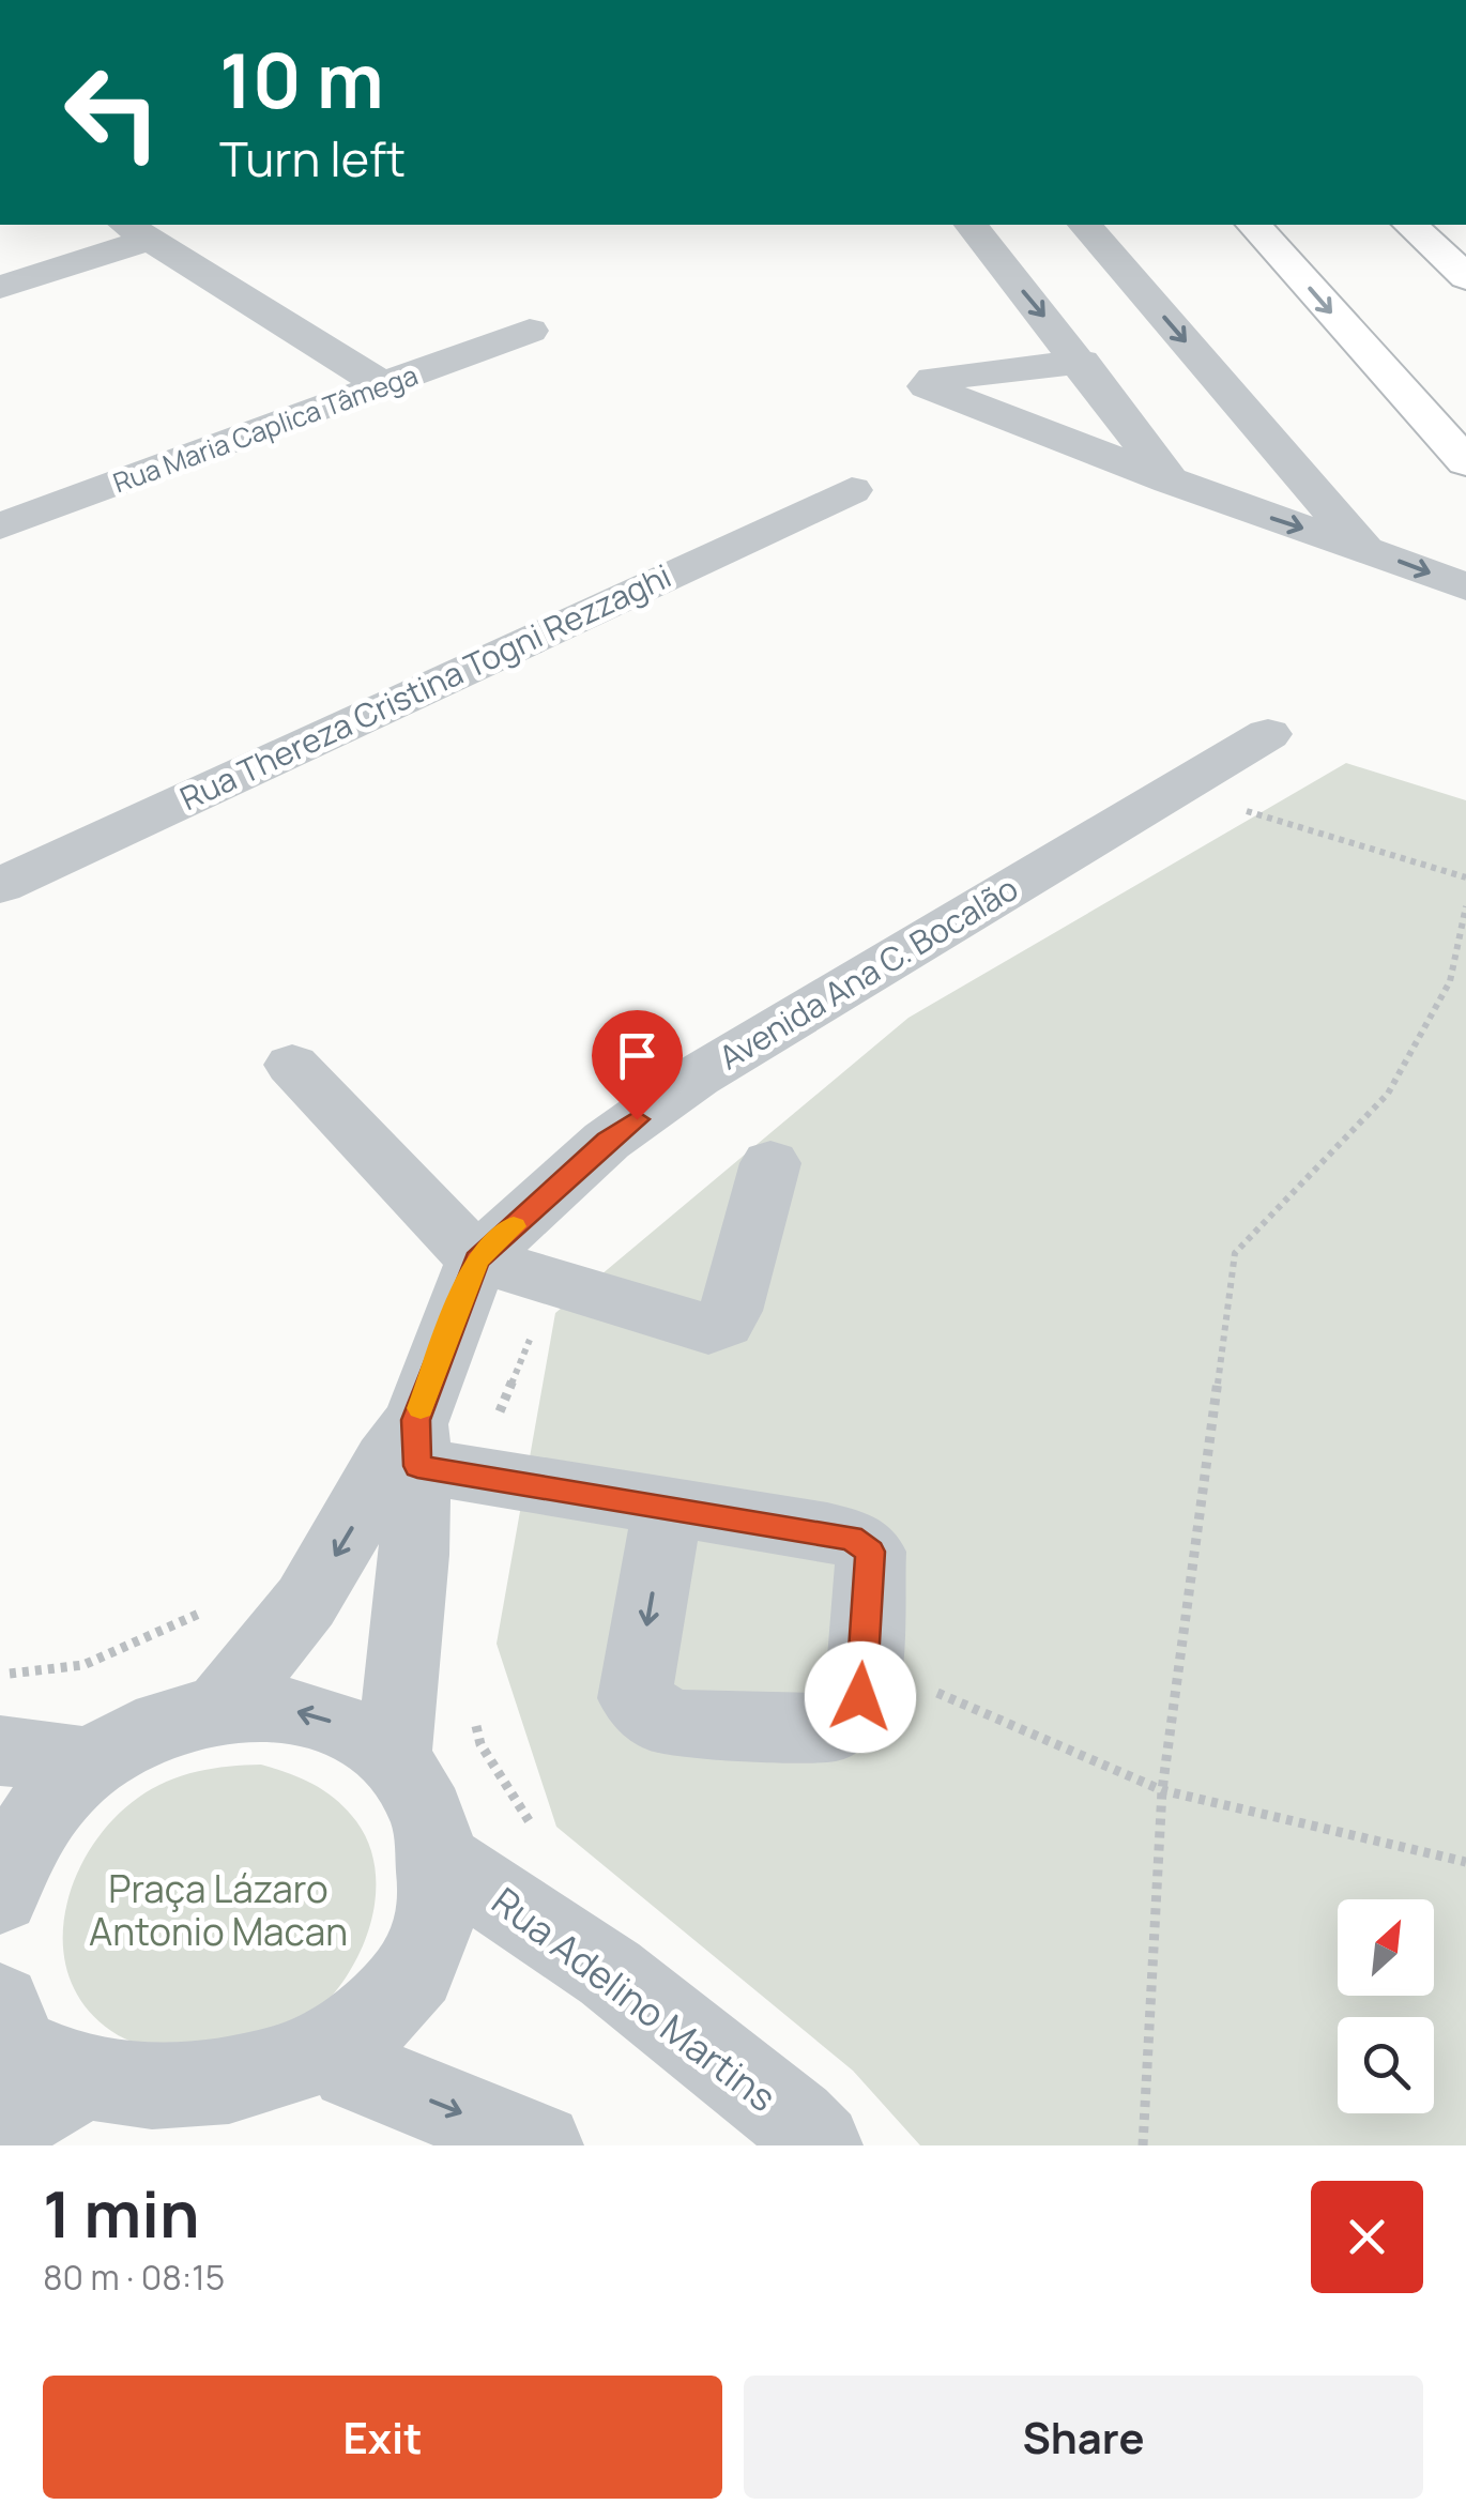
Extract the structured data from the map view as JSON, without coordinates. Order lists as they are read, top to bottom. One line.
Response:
{"streets":{"street":["Rua Maria Caplica Tâmega","Rua Thereza Cristina Togni Rezzaghi","Avenida Ana C. Bocalão","Rua Adelino Martins"]},"parks":["Praça Lázaro Antonio Macan"],"north":"top right","page":{"turn":["10 m","Turn left"],"heading":["1 min","80 m · 08:15"],"buttons":["Exit","Share"]}}
